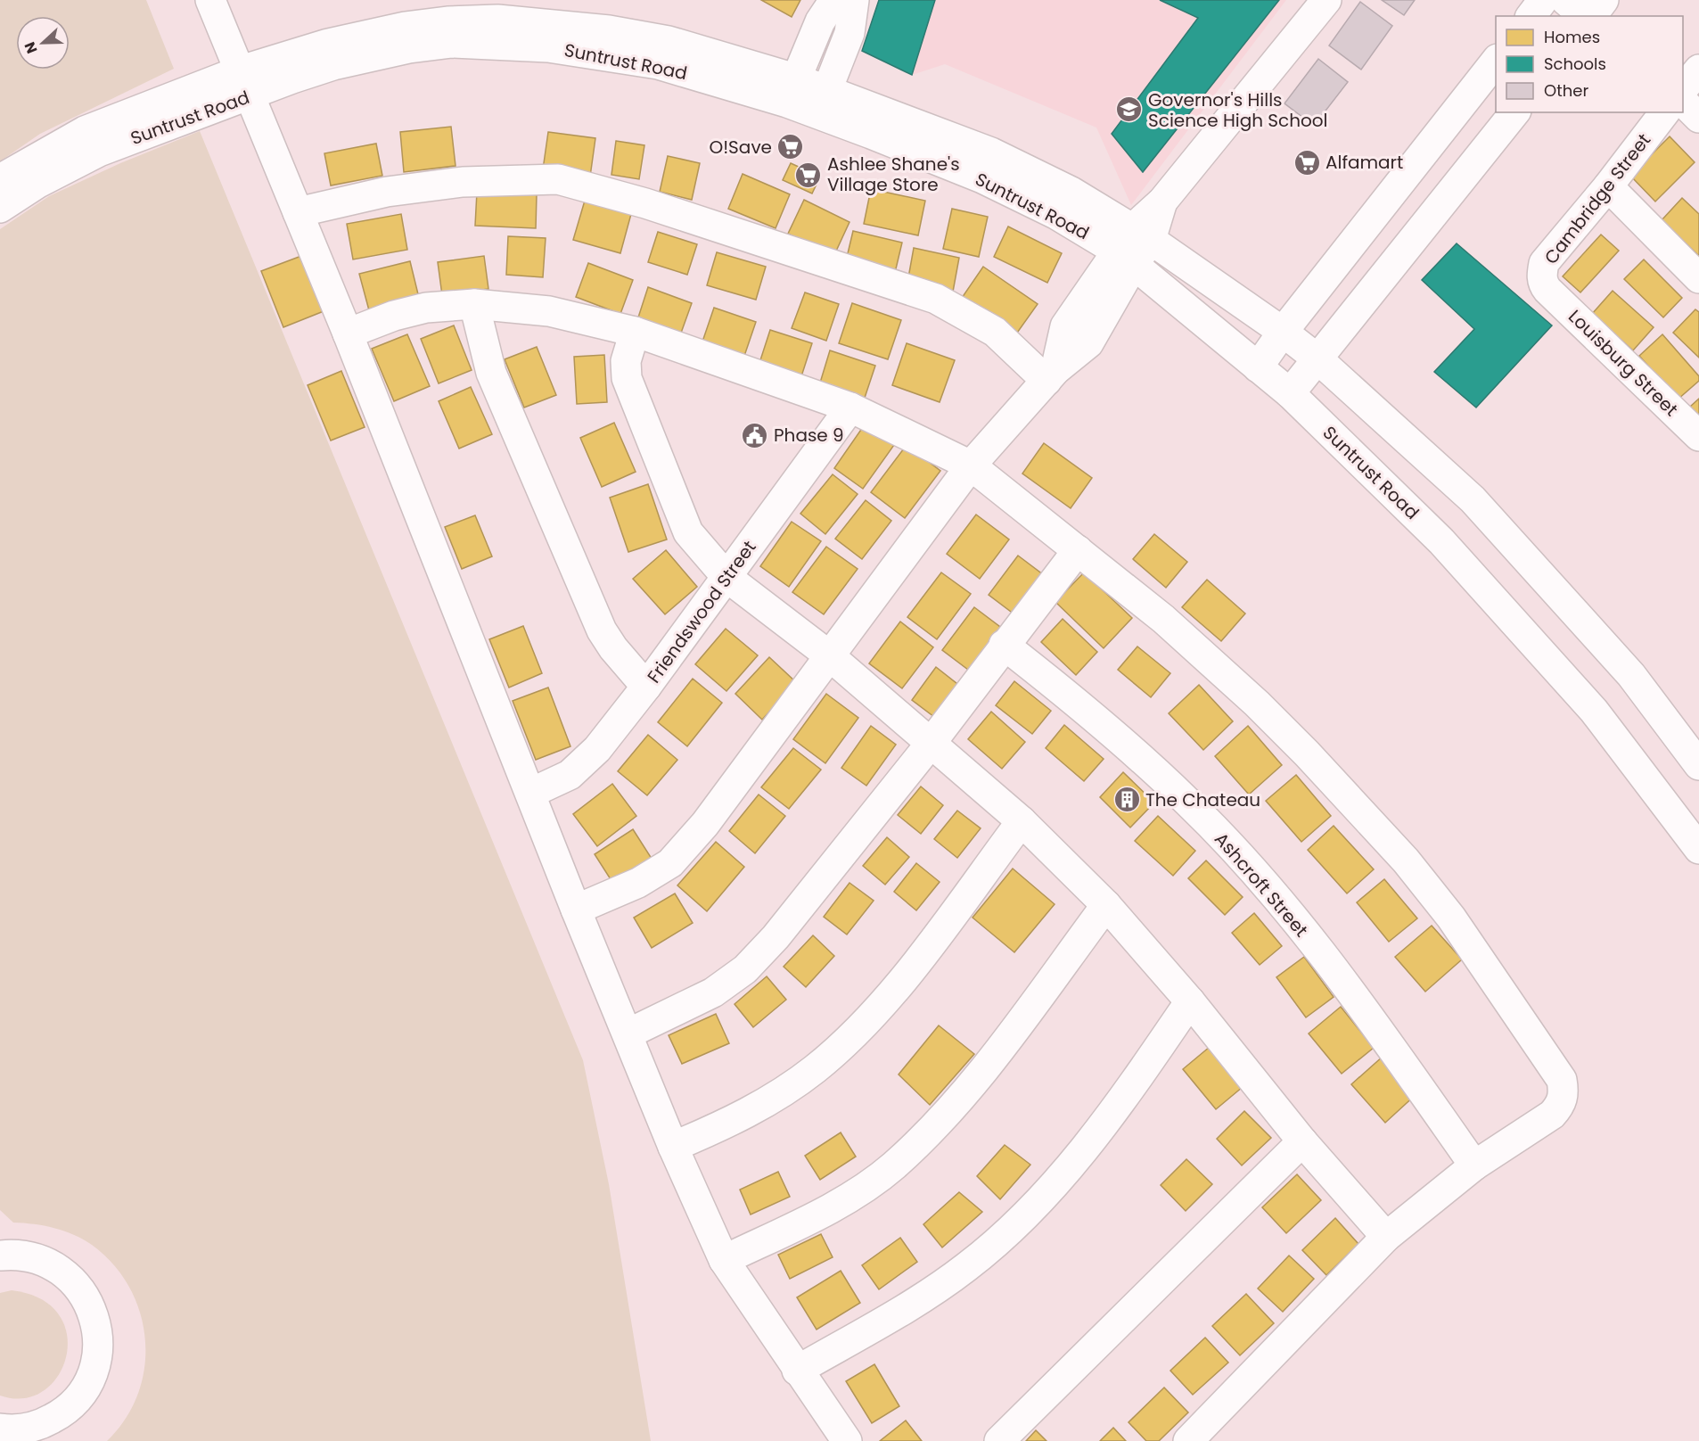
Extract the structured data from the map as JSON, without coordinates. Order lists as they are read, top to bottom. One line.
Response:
{"streets":{"street":["Suntrust Road","Cambridge Street","Louisburg Street","Friendswood Street","Ashcroft Street"]},"crossings":[["Cambridge Street","Louisburg Street"]],"places":{"school or university":["Governor's Hills Science High School"],"supermarket":["O!Save","Alfamart","Ashlee Shane's Village Store"],"public building":["Phase 9"],"building":["The Chateau"]},"legend":["Homes","Schools","Other"],"north":"left"}
